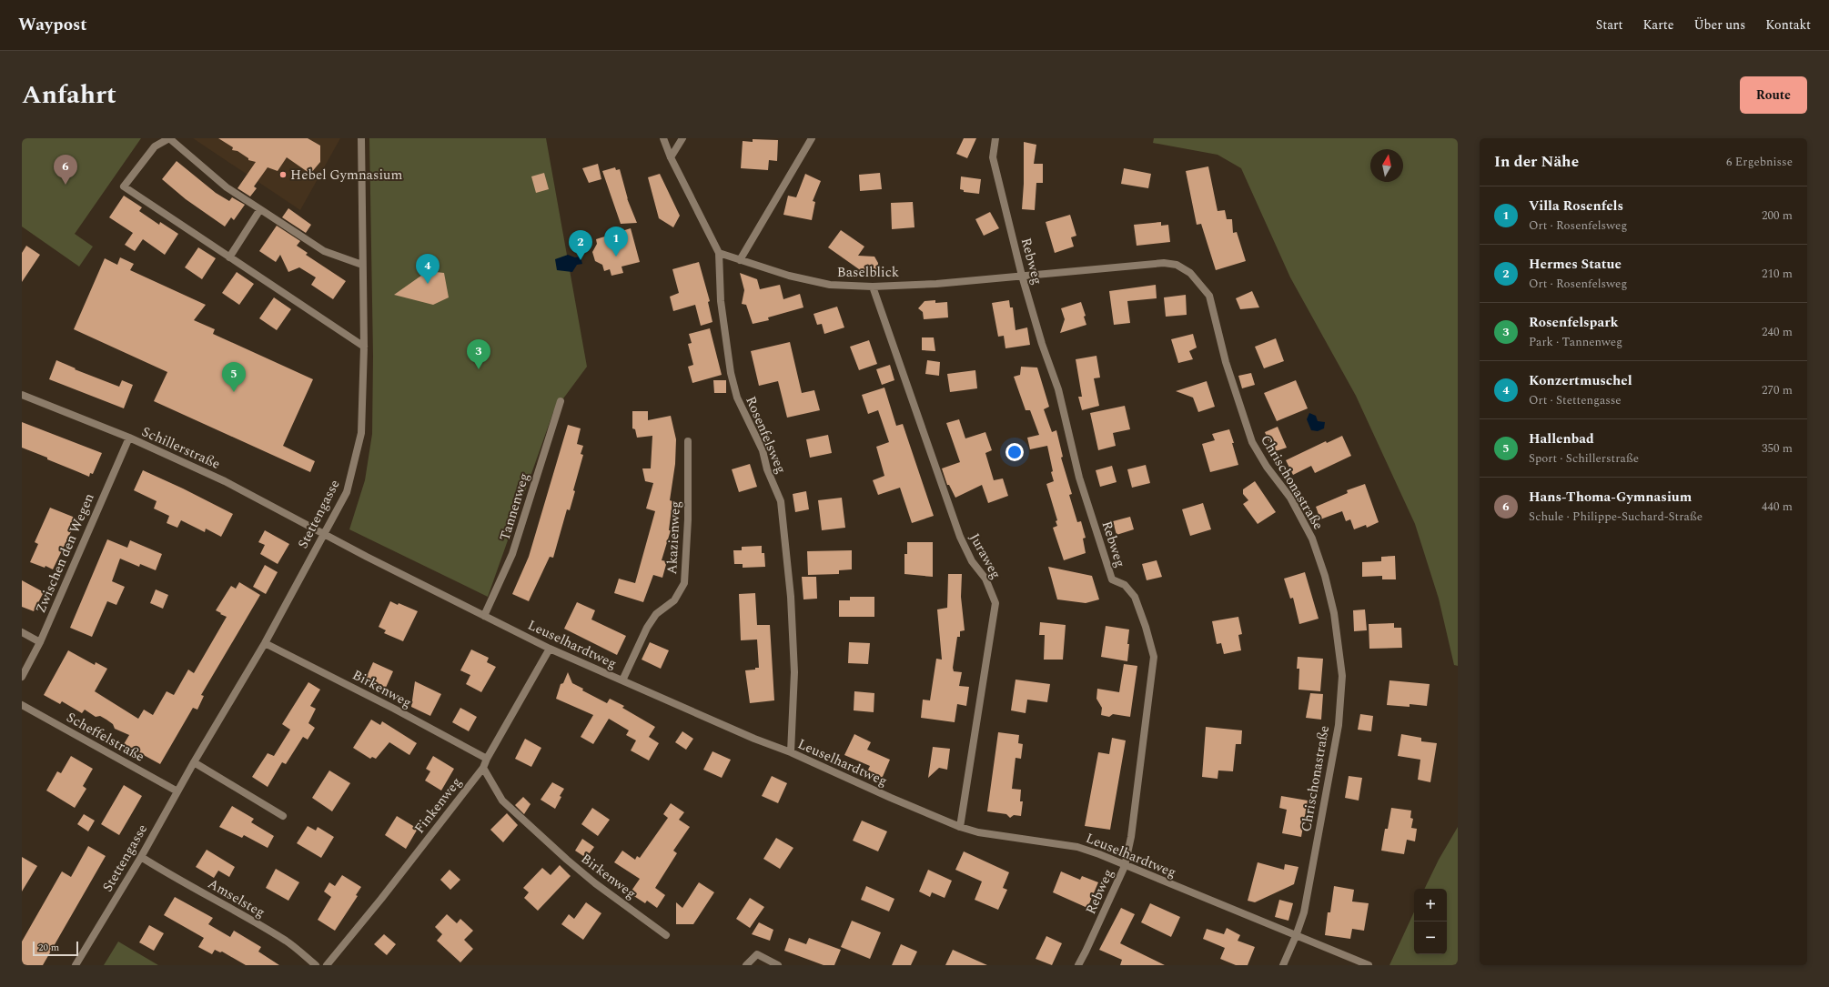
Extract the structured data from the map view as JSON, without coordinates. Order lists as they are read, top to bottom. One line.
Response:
{"streets":{"street":["Rebweg","Baselblick","Rosenfelsweg","Schillerstraße","Chrischonastraße","Tannenweg","Stettengasse","Akazienweg","Zwischen den Wegen","Juraweg","Leuselhardtweg","Birkenweg","Scheffelstraße","Finkenweg","Amselsteg"]},"crossings":[["Rebweg","Baselblick"],["Rebweg","Chrischonastraße"],["Rebweg","Leuselhardtweg"],["Baselblick","Rosenfelsweg"],["Baselblick","Chrischonastraße"],["Baselblick","Juraweg"],["Rosenfelsweg","Leuselhardtweg"],["Schillerstraße","Stettengasse"],["Schillerstraße","Zwischen den Wegen"],["Schillerstraße","Leuselhardtweg"],["Chrischonastraße","Leuselhardtweg"],["Tannenweg","Leuselhardtweg"],["Stettengasse","Leuselhardtweg"],["Stettengasse","Birkenweg"],["Stettengasse","Scheffelstraße"],["Stettengasse","Amselsteg"],["Akazienweg","Leuselhardtweg"],["Juraweg","Leuselhardtweg"],["Leuselhardtweg","Finkenweg"],["Birkenweg","Finkenweg"]],"places":["Hebel Gymnasium"],"scale_bar":"20 m","north":"top","page":{"header":"Waypost","nav":["Start","Karte","Über uns","Kontakt"],"title":"Anfahrt","buttons":"Route","heading":["In der Nähe","6 Ergebnisse"],"pins":["6","1","2","4","3","5"],"list":[{"mark":"1","name":"Villa Rosenfels","note":"Ort · Rosenfelsweg","value":"200 m"},{"mark":"2","name":"Hermes Statue","note":"Ort · Rosenfelsweg","value":"210 m"},{"mark":"3","name":"Rosenfelspark","note":"Park · Tannenweg","value":"240 m"},{"mark":"4","name":"Konzertmuschel","note":"Ort · Stettengasse","value":"270 m"},{"mark":"5","name":"Hallenbad","note":"Sport · Schillerstraße","value":"350 m"},{"mark":"6","name":"Hans-Thoma-Gymnasium","note":"Schule · Philippe-Suchard-Straße","value":"440 m"}],"map_buttons":["+","−"],"scale":"20 m"}}
